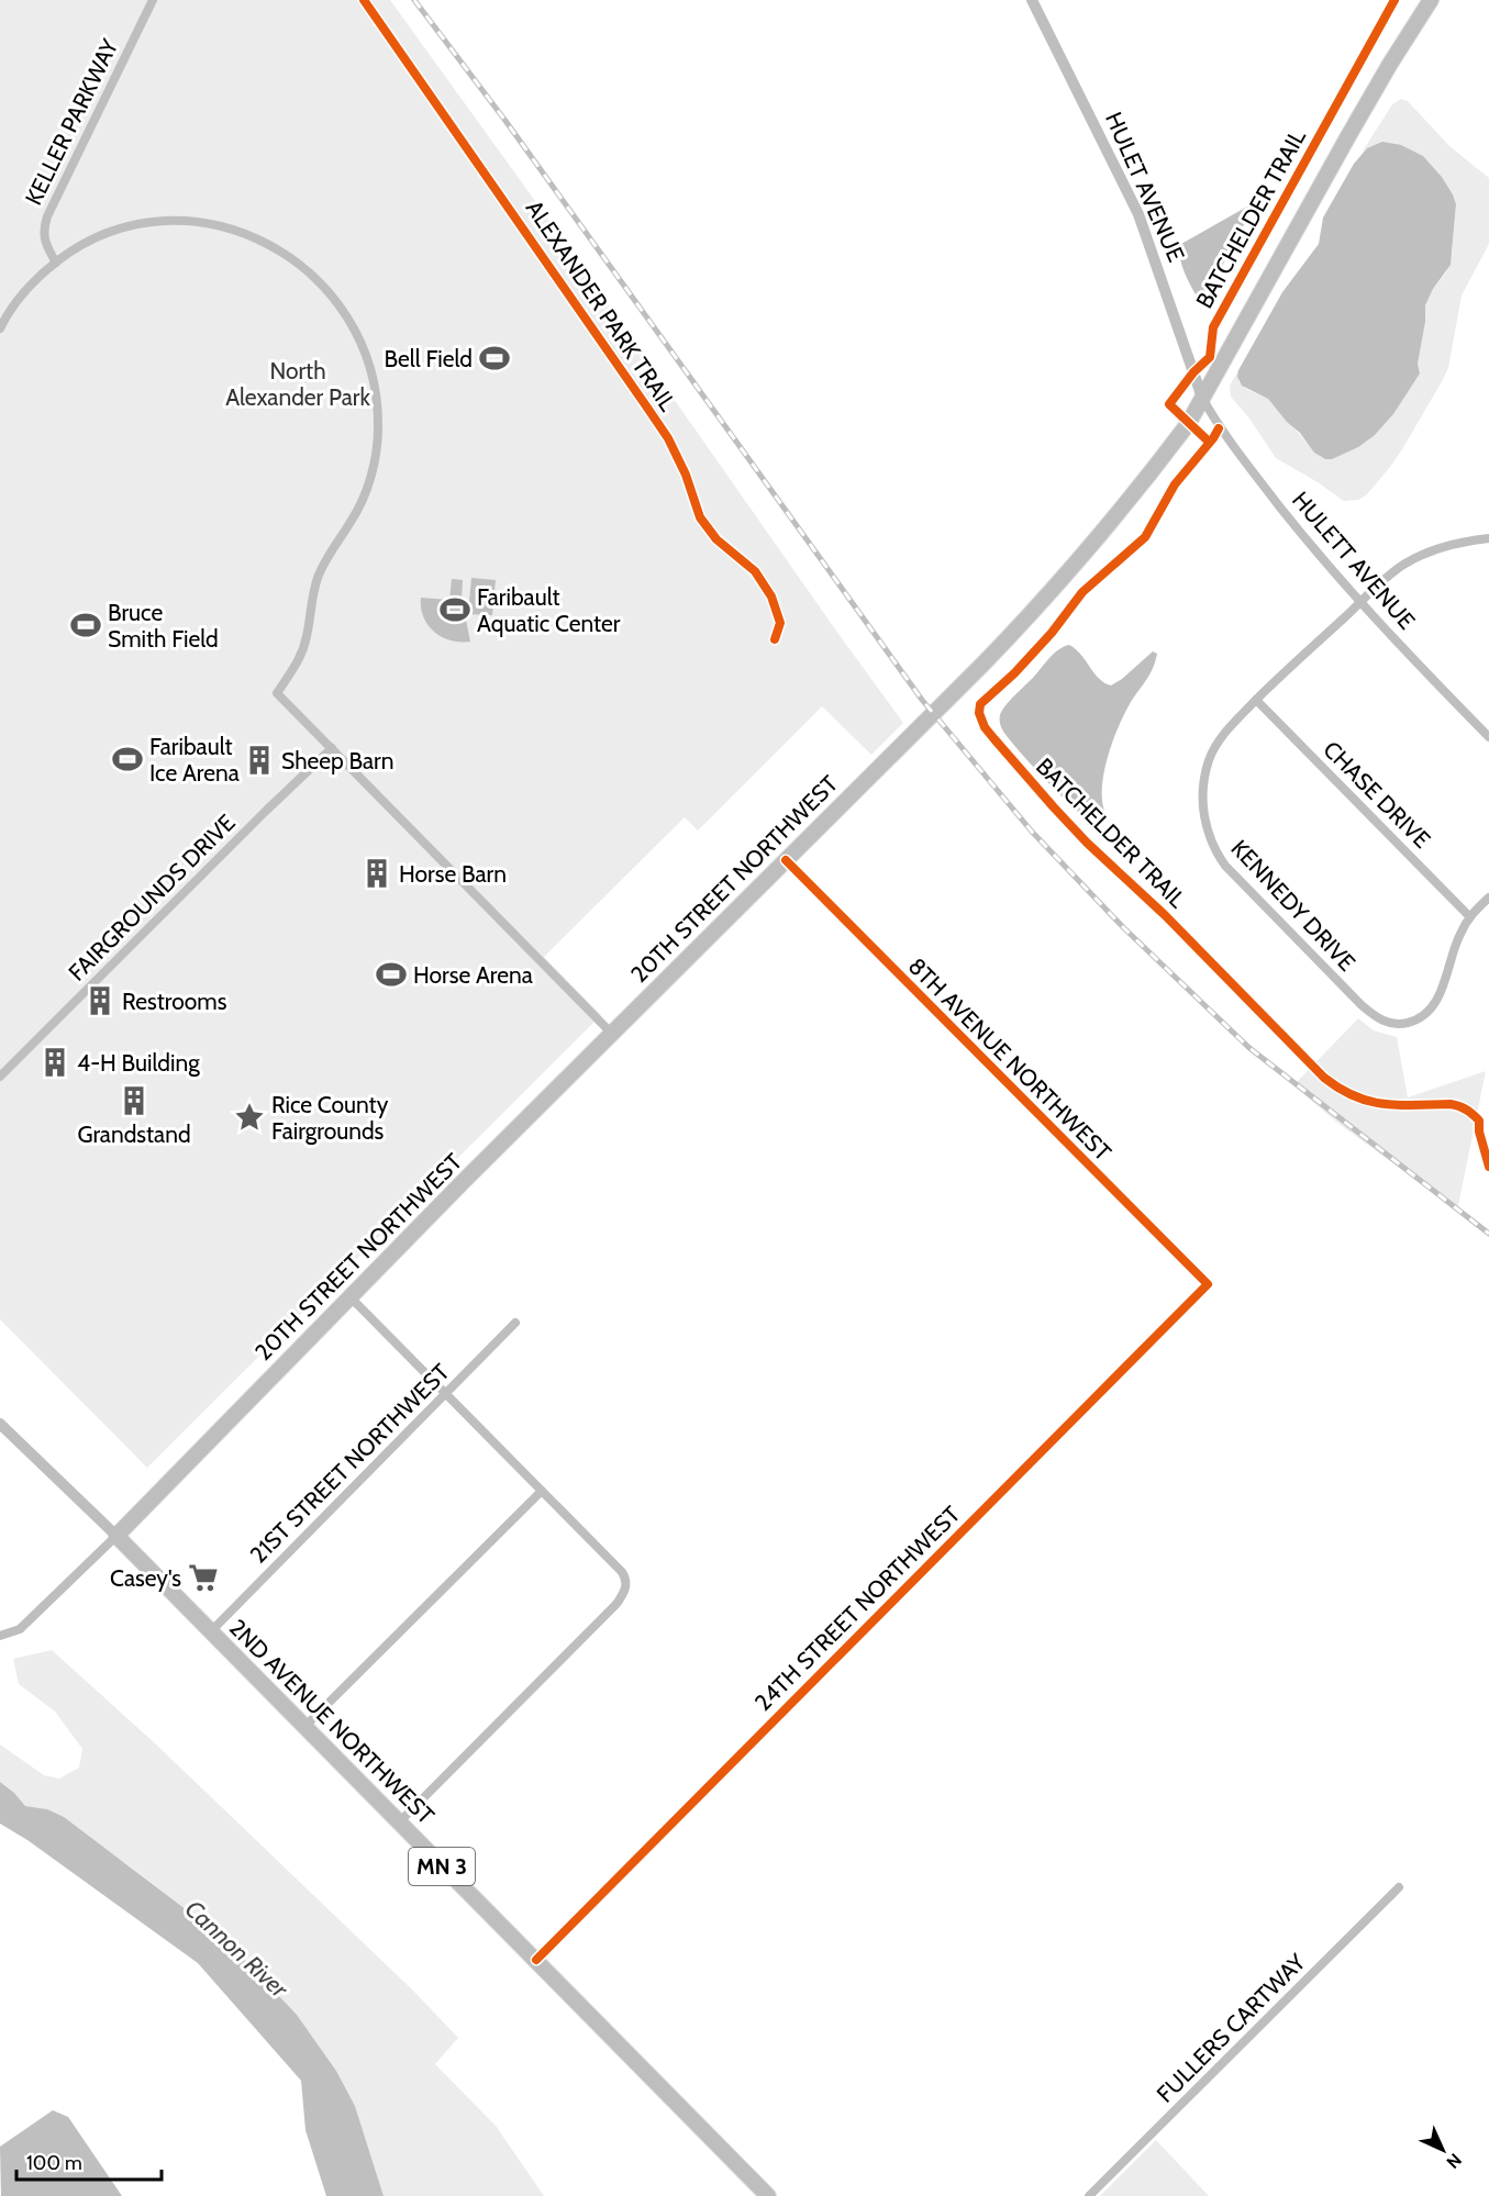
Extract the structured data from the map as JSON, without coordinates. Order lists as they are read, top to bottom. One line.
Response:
{"streets":{"highway":["20TH STREET NORTHWEST","2ND AVENUE NORTHWEST","MN 3"],"street":["KELLER PARKWAY","HULET AVENUE","HULETT AVENUE","CHASE DRIVE","FAIRGROUNDS DRIVE","KENNEDY DRIVE","8TH AVENUE NORTHWEST","21ST STREET NORTHWEST","24TH STREET NORTHWEST","FULLERS CARTWAY"],"cycle path":["BATCHELDER TRAIL","ALEXANDER PARK TRAIL"]},"crossings":[["HULET AVENUE","HULETT AVENUE"],["HULET AVENUE","20TH STREET NORTHWEST"],["HULETT AVENUE","20TH STREET NORTHWEST"],["HULETT AVENUE","KENNEDY DRIVE"],["CHASE DRIVE","KENNEDY DRIVE"],["20TH STREET NORTHWEST","8TH AVENUE NORTHWEST"],["20TH STREET NORTHWEST","2ND AVENUE NORTHWEST"],["8TH AVENUE NORTHWEST","24TH STREET NORTHWEST"],["21ST STREET NORTHWEST","2ND AVENUE NORTHWEST"],["24TH STREET NORTHWEST","2ND AVENUE NORTHWEST"]],"water":["Cannon River"],"parks":["North Alexander Park"],"places":{"sports":["Bell Field","Faribault Aquatic Center","Bruce Smith Field","Faribault Ice Arena","Horse Arena"],"building":["Sheep Barn","Horse Barn","Restrooms","4-H Building","Grandstand"],"place":["Rice County Fairgrounds"],"supermarket":["Casey's"]},"scale_bar":"100 m","north":"bottom right"}
